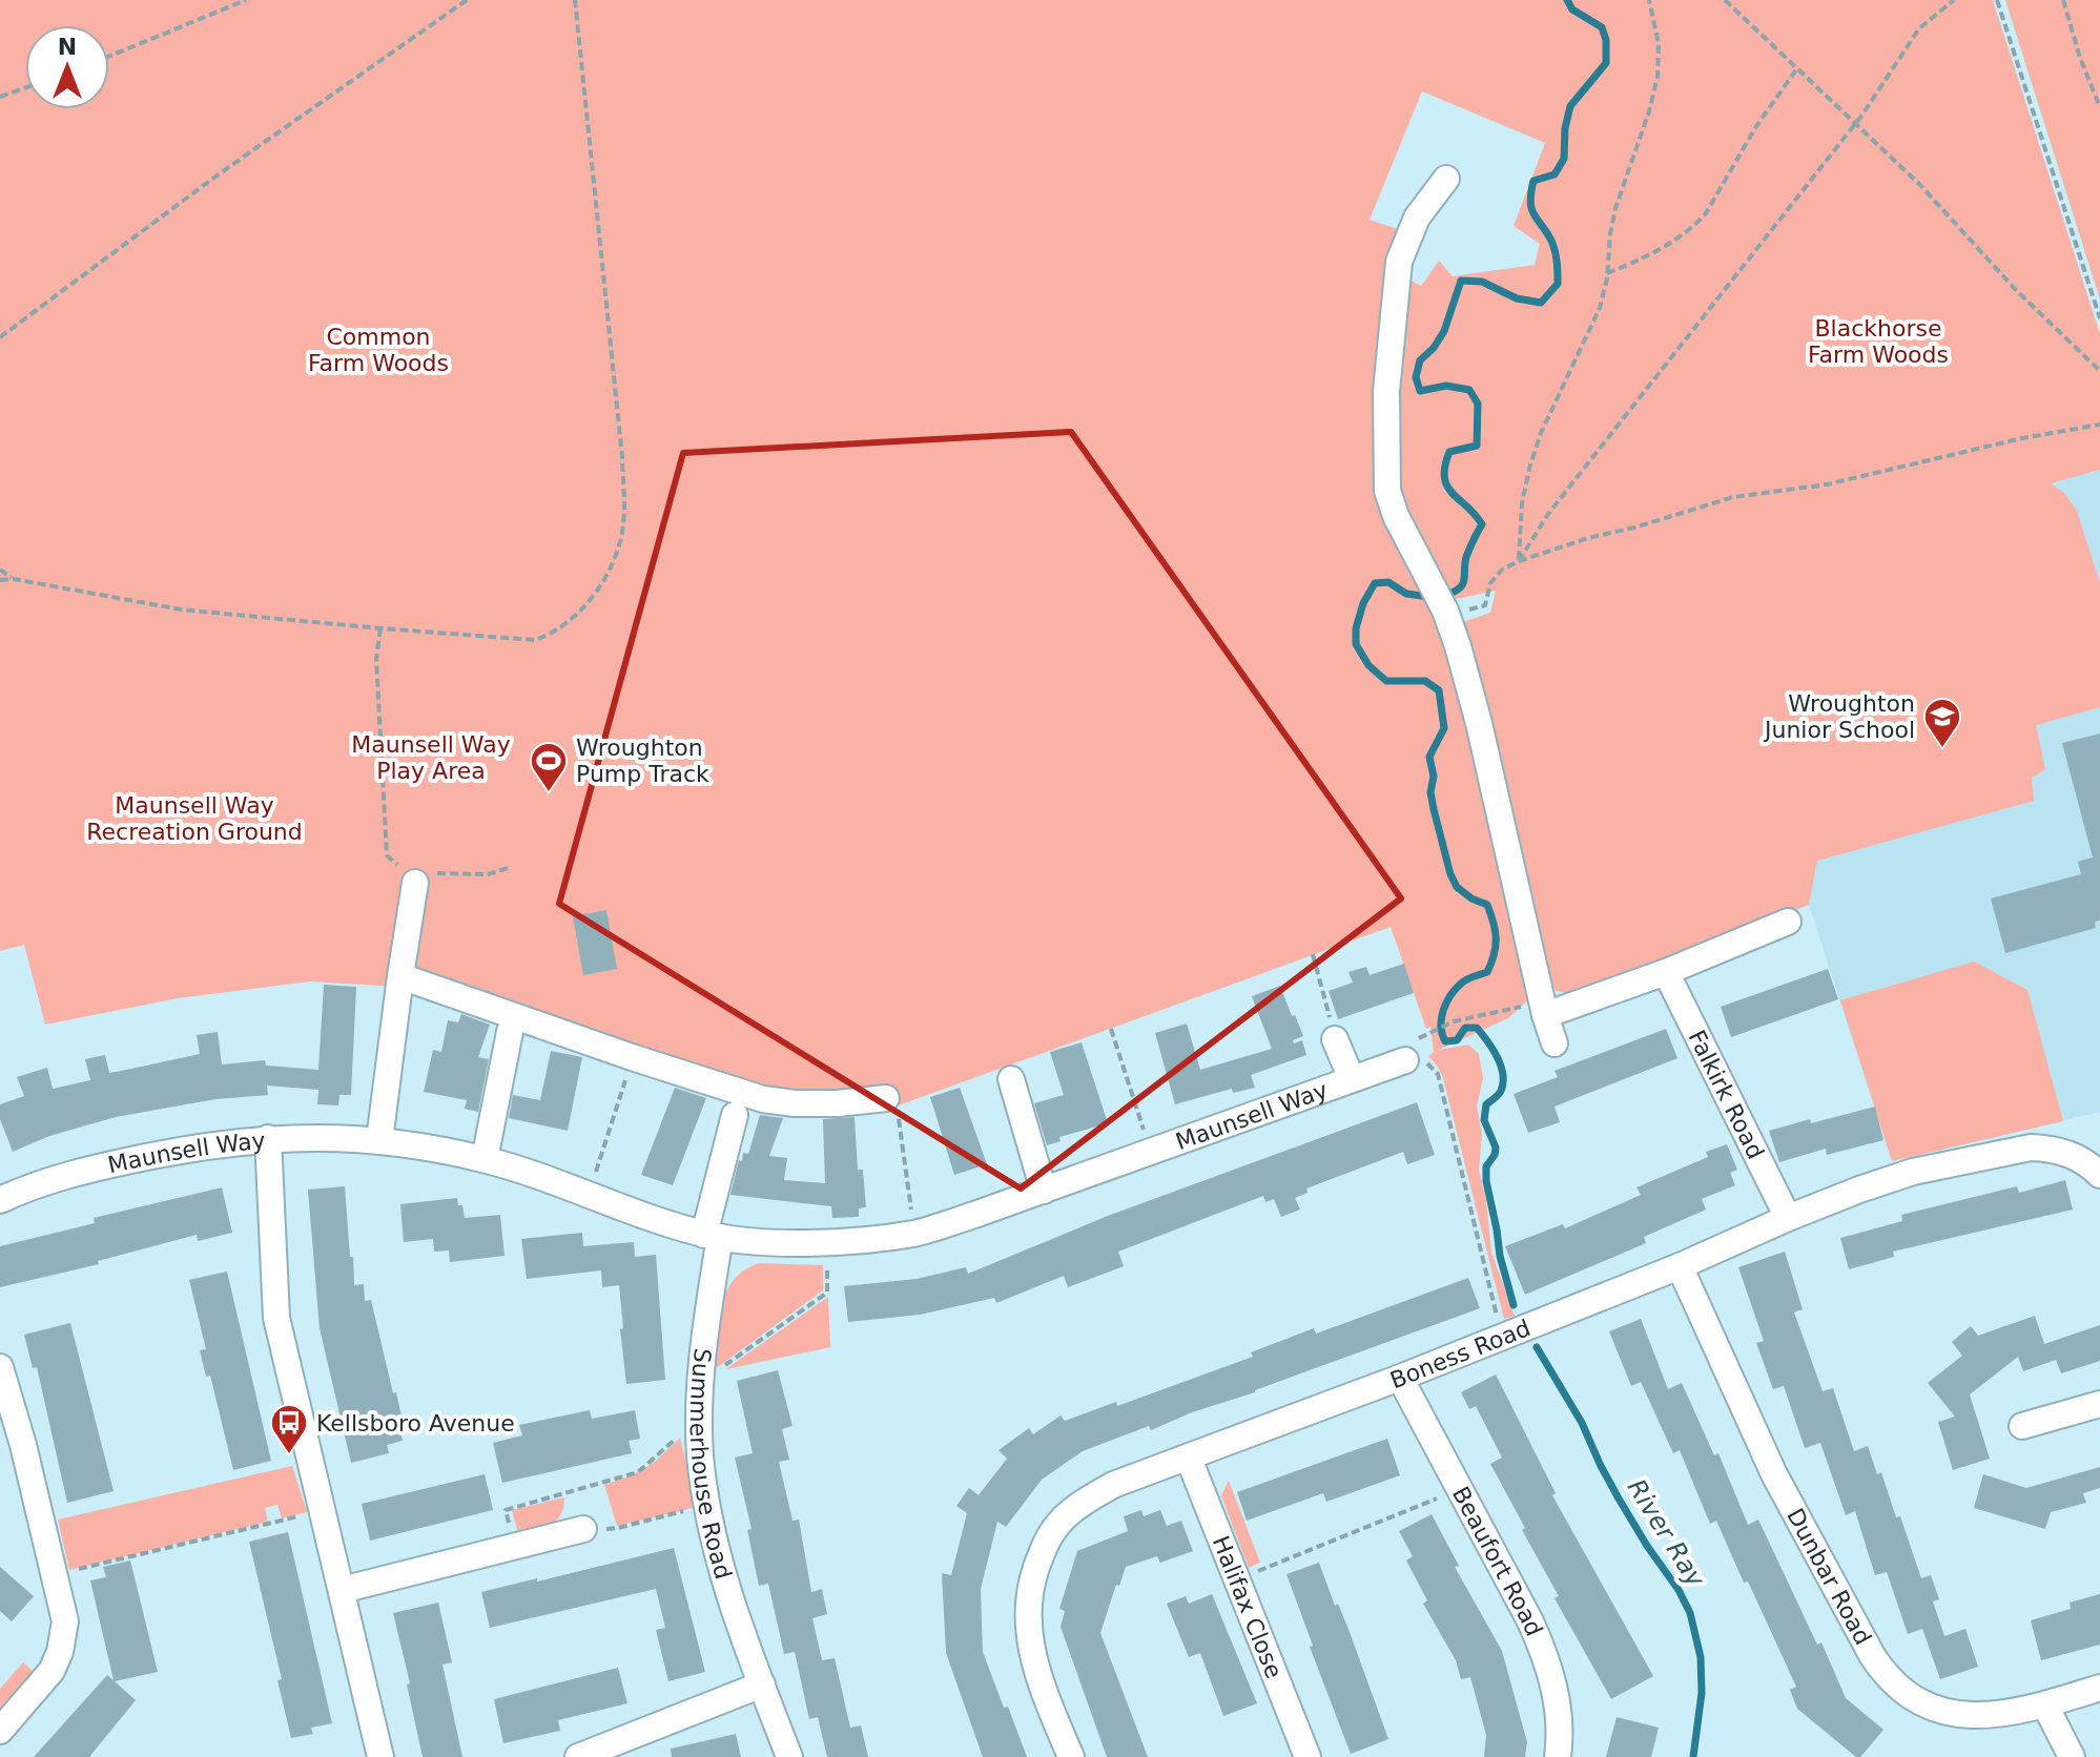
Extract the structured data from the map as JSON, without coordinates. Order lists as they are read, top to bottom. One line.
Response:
{"streets":{"street":["Falkirk Road","Maunsell Way","Boness Road","Summerhouse Road","Beaufort Road","Dunbar Road","Halifax Close"]},"crossings":[["Falkirk Road","Boness Road"],["Maunsell Way","Summerhouse Road"],["Boness Road","Beaufort Road"],["Boness Road","Dunbar Road"],["Boness Road","Halifax Close"]],"water":["River Ray"],"parks":["Blackhorse Farm Woods","Common Farm Woods","Maunsell Way Play Area","Maunsell Way Recreation Ground"],"places":{"school or university":["Wroughton Junior School"],"sports":["Wroughton Pump Track"],"bus stop":["Kellsboro Avenue"]},"north":"top"}
